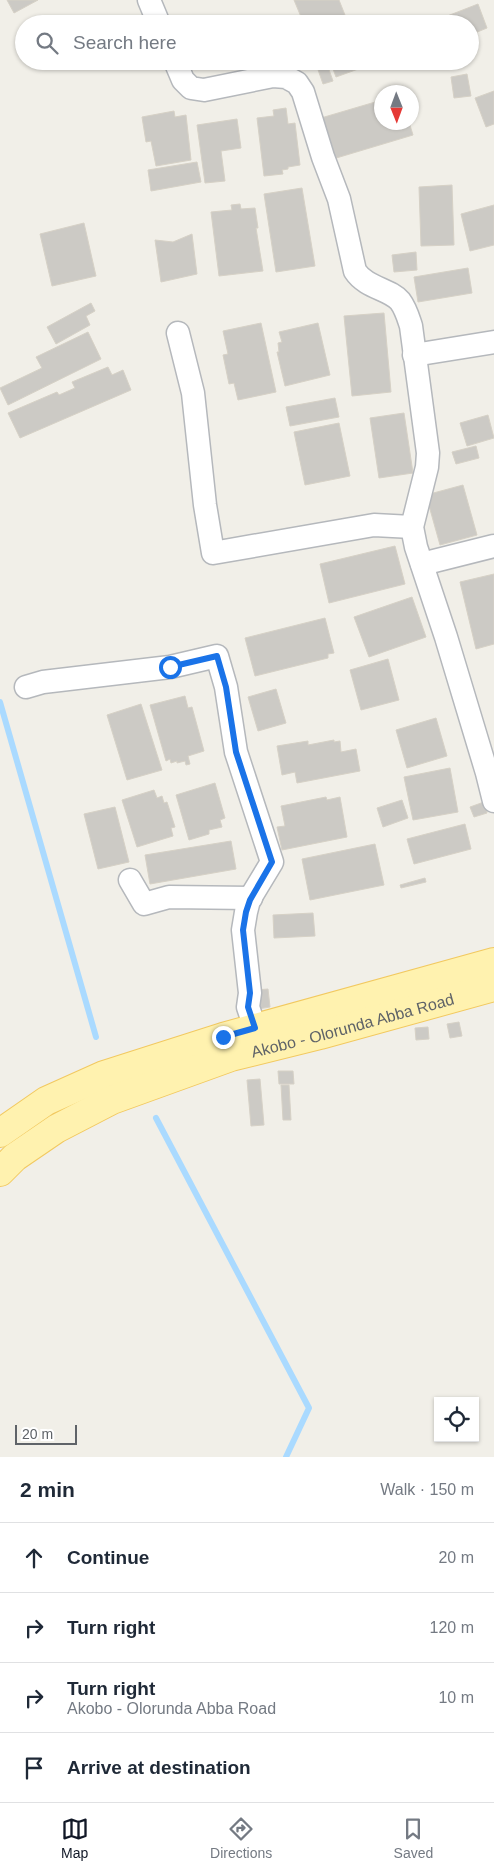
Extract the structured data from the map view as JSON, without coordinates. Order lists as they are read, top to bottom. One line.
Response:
{"streets":{"main road":["Akobo - Olorunda Abba Road"]},"scale_bar":"20 m","north":"bottom","page":{"search":"Search here","scale":"20 m","heading":["2 min","Walk · 150 m"],"list":[["Continue","20 m"],["Turn right","120 m"],["Turn right","Akobo - Olorunda Abba Road","10 m"],"Arrive at destination"],"nav":["Map","Directions","Saved"]}}
